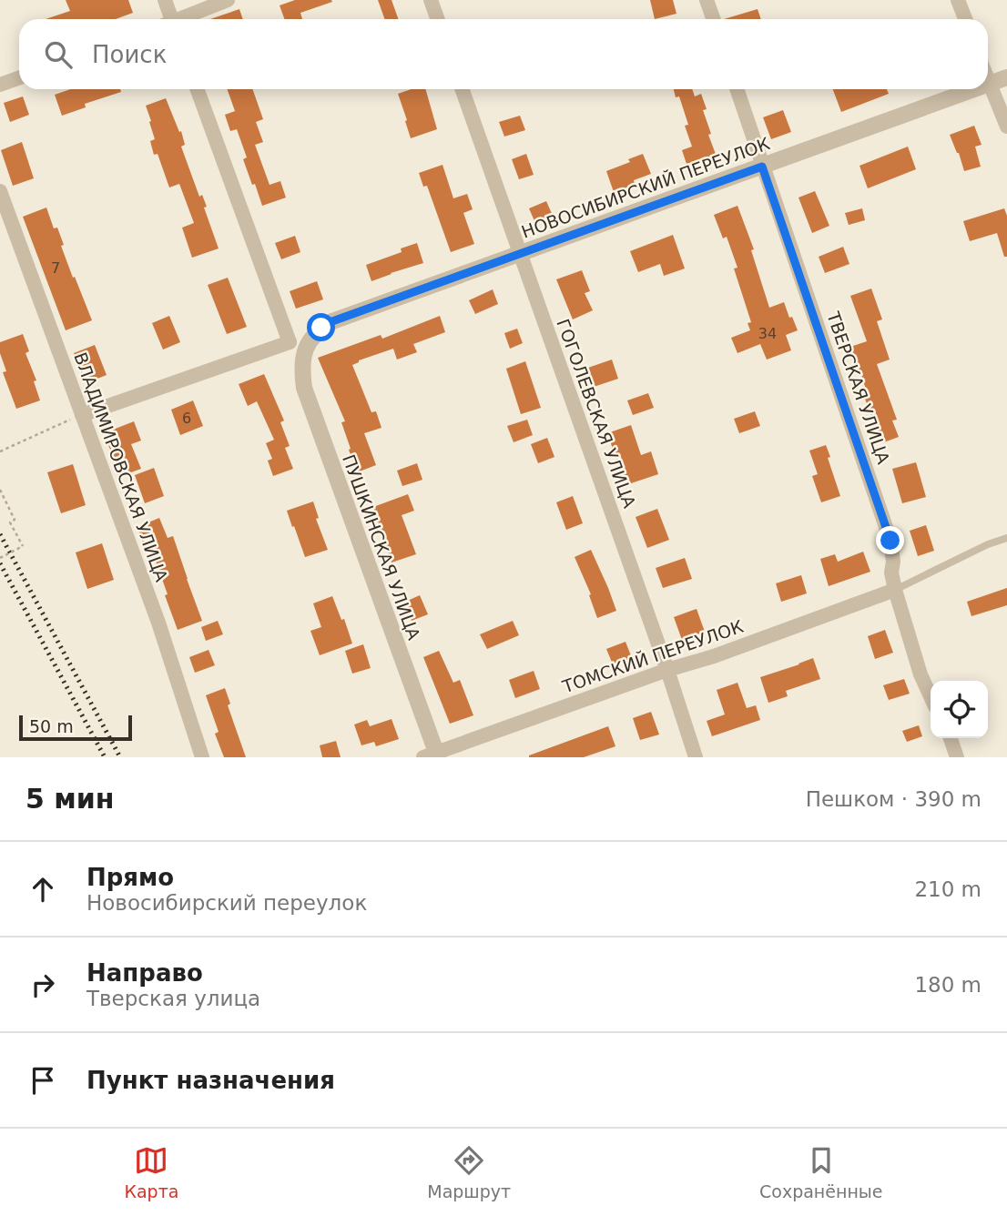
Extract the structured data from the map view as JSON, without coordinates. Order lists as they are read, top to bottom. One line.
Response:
{"streets":{"street":["НОВОСИБИРСКИЙ ПЕРЕУЛОК","ТВЕРСКАЯ УЛИЦА","ГОГОЛЕВСКАЯ УЛИЦА","ВЛАДИМИРОВСКАЯ УЛИЦА","ПУШКИНСКАЯ УЛИЦА","ТОМСКИЙ ПЕРЕУЛОК"]},"crossings":[["НОВОСИБИРСКИЙ ПЕРЕУЛОК","ТВЕРСКАЯ УЛИЦА"],["НОВОСИБИРСКИЙ ПЕРЕУЛОК","ГОГОЛЕВСКАЯ УЛИЦА"],["НОВОСИБИРСКИЙ ПЕРЕУЛОК","ПУШКИНСКАЯ УЛИЦА"],["ТВЕРСКАЯ УЛИЦА","ТОМСКИЙ ПЕРЕУЛОК"],["ГОГОЛЕВСКАЯ УЛИЦА","ТОМСКИЙ ПЕРЕУЛОК"],["ПУШКИНСКАЯ УЛИЦА","ТОМСКИЙ ПЕРЕУЛОК"]],"house_numbers":["7","34","6"],"scale_bar":"50 m","page":{"search":"Поиск","scale":"50 m","heading":["5 мин","Пешком · 390 m"],"list":[["Прямо","Новосибирский переулок","210 m"],["Направо","Тверская улица","180 m"],"Пункт назначения"],"nav":["Карта","Маршрут","Сохранённые"]}}
